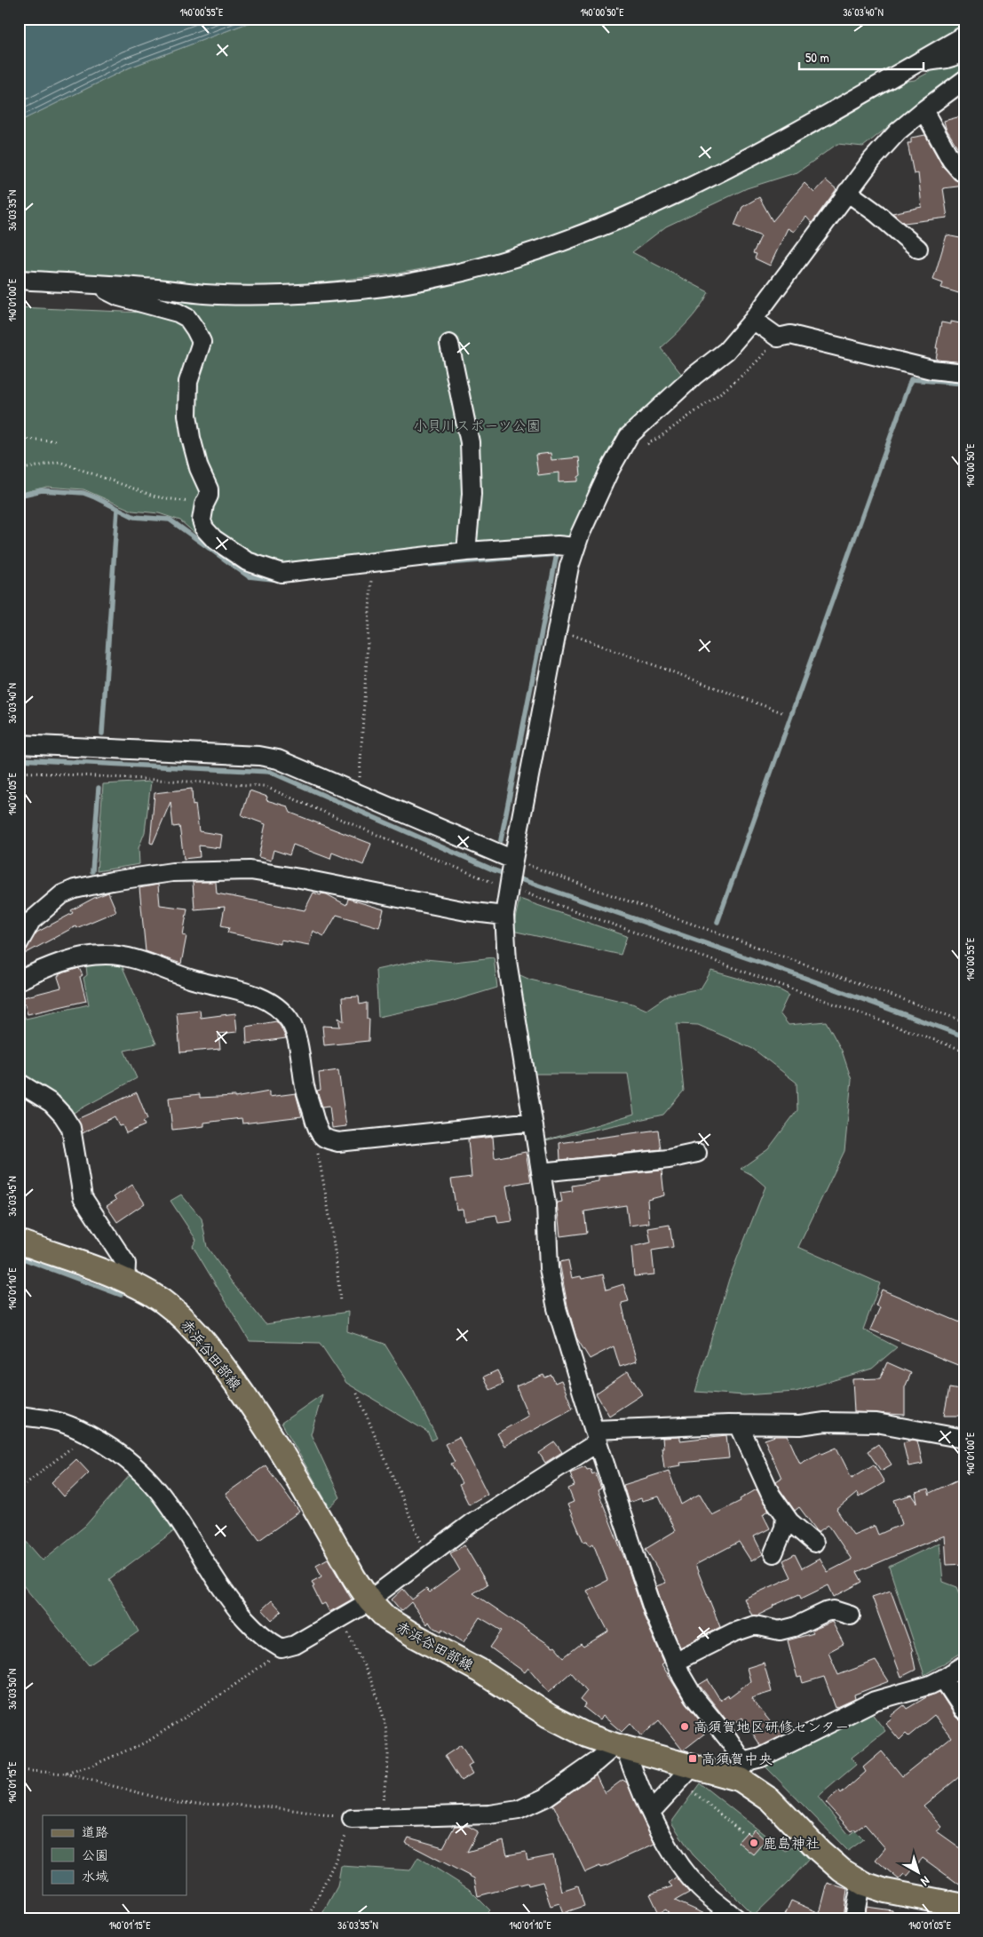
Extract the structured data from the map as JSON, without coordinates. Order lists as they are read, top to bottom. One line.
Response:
{"streets":{"main road":["赤浜谷田部線"]},"parks":["小貝川スポーツ公園"],"places":{"other":["高須賀地区研修センター","鹿島神社"],"transit":["高須賀中央"]},"legend":["道路","公園","水域"],"scale_bar":"50 m","north":"bottom right","coordinates":["140°00'55\"E","140°00'50\"E","36°03'40\"N","36°03'35\"N","140°01'00\"E","140°01'05\"E","36°03'45\"N","140°01'10\"E","36°03'50\"N","140°01'15\"E","36°03'55\"N"]}
